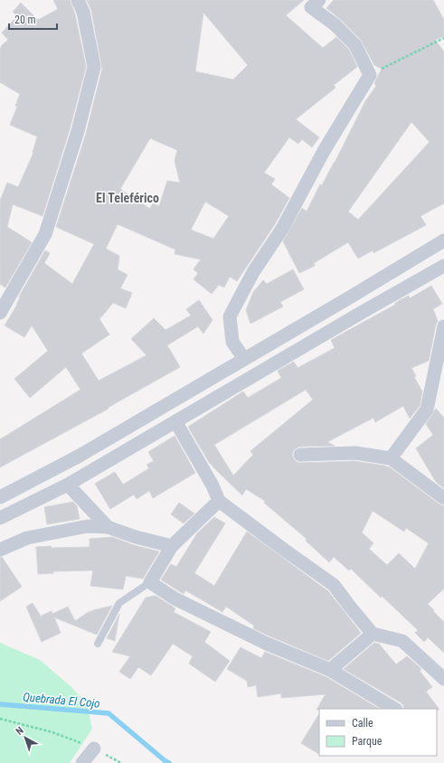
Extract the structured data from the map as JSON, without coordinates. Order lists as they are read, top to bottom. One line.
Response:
{"districts":["El Teleférico"],"water":["Quebrada El Cojo"],"legend":["Calle","Parque"],"scale_bar":"20 m","north":"top left"}
